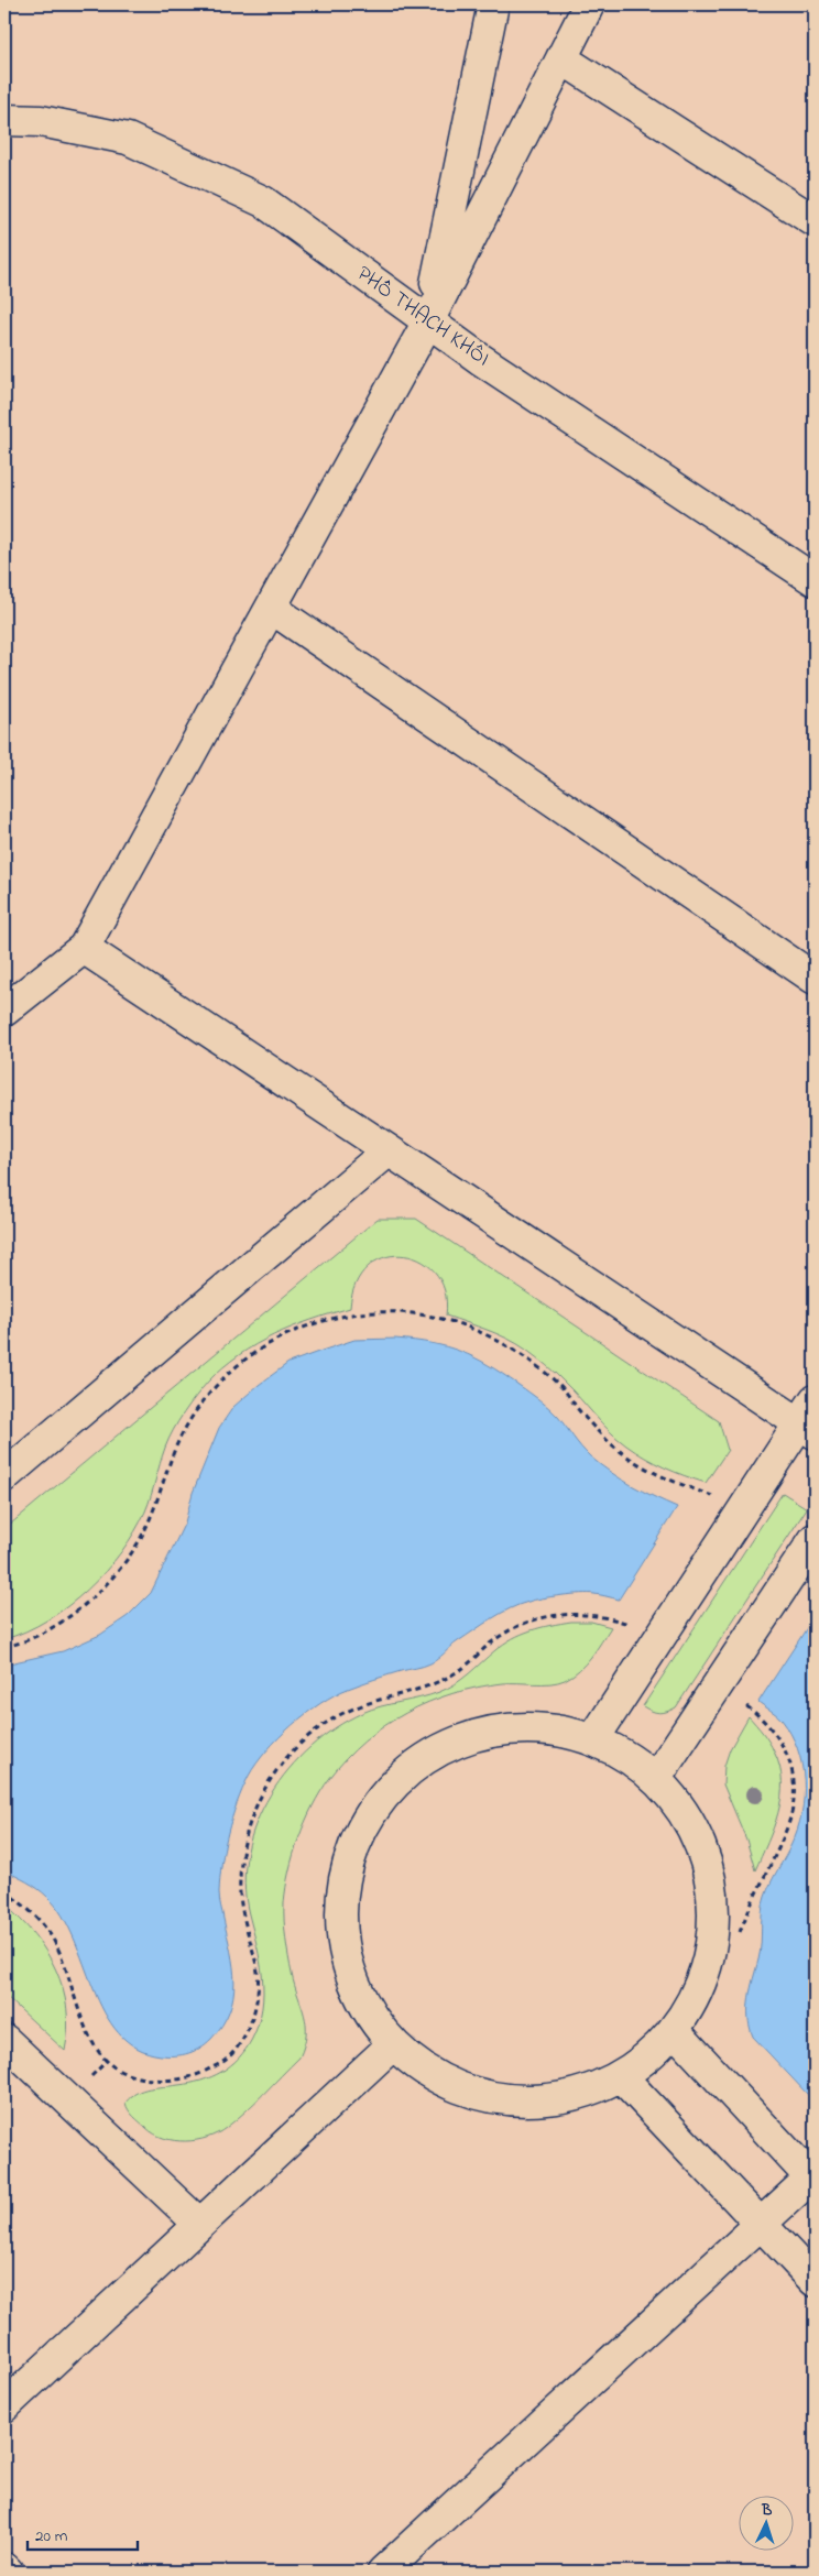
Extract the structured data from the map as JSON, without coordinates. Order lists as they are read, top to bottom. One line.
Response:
{"streets":{"street":["PHỐ THẠCH KHÔI"]},"scale_bar":"20 m","north":"top"}
